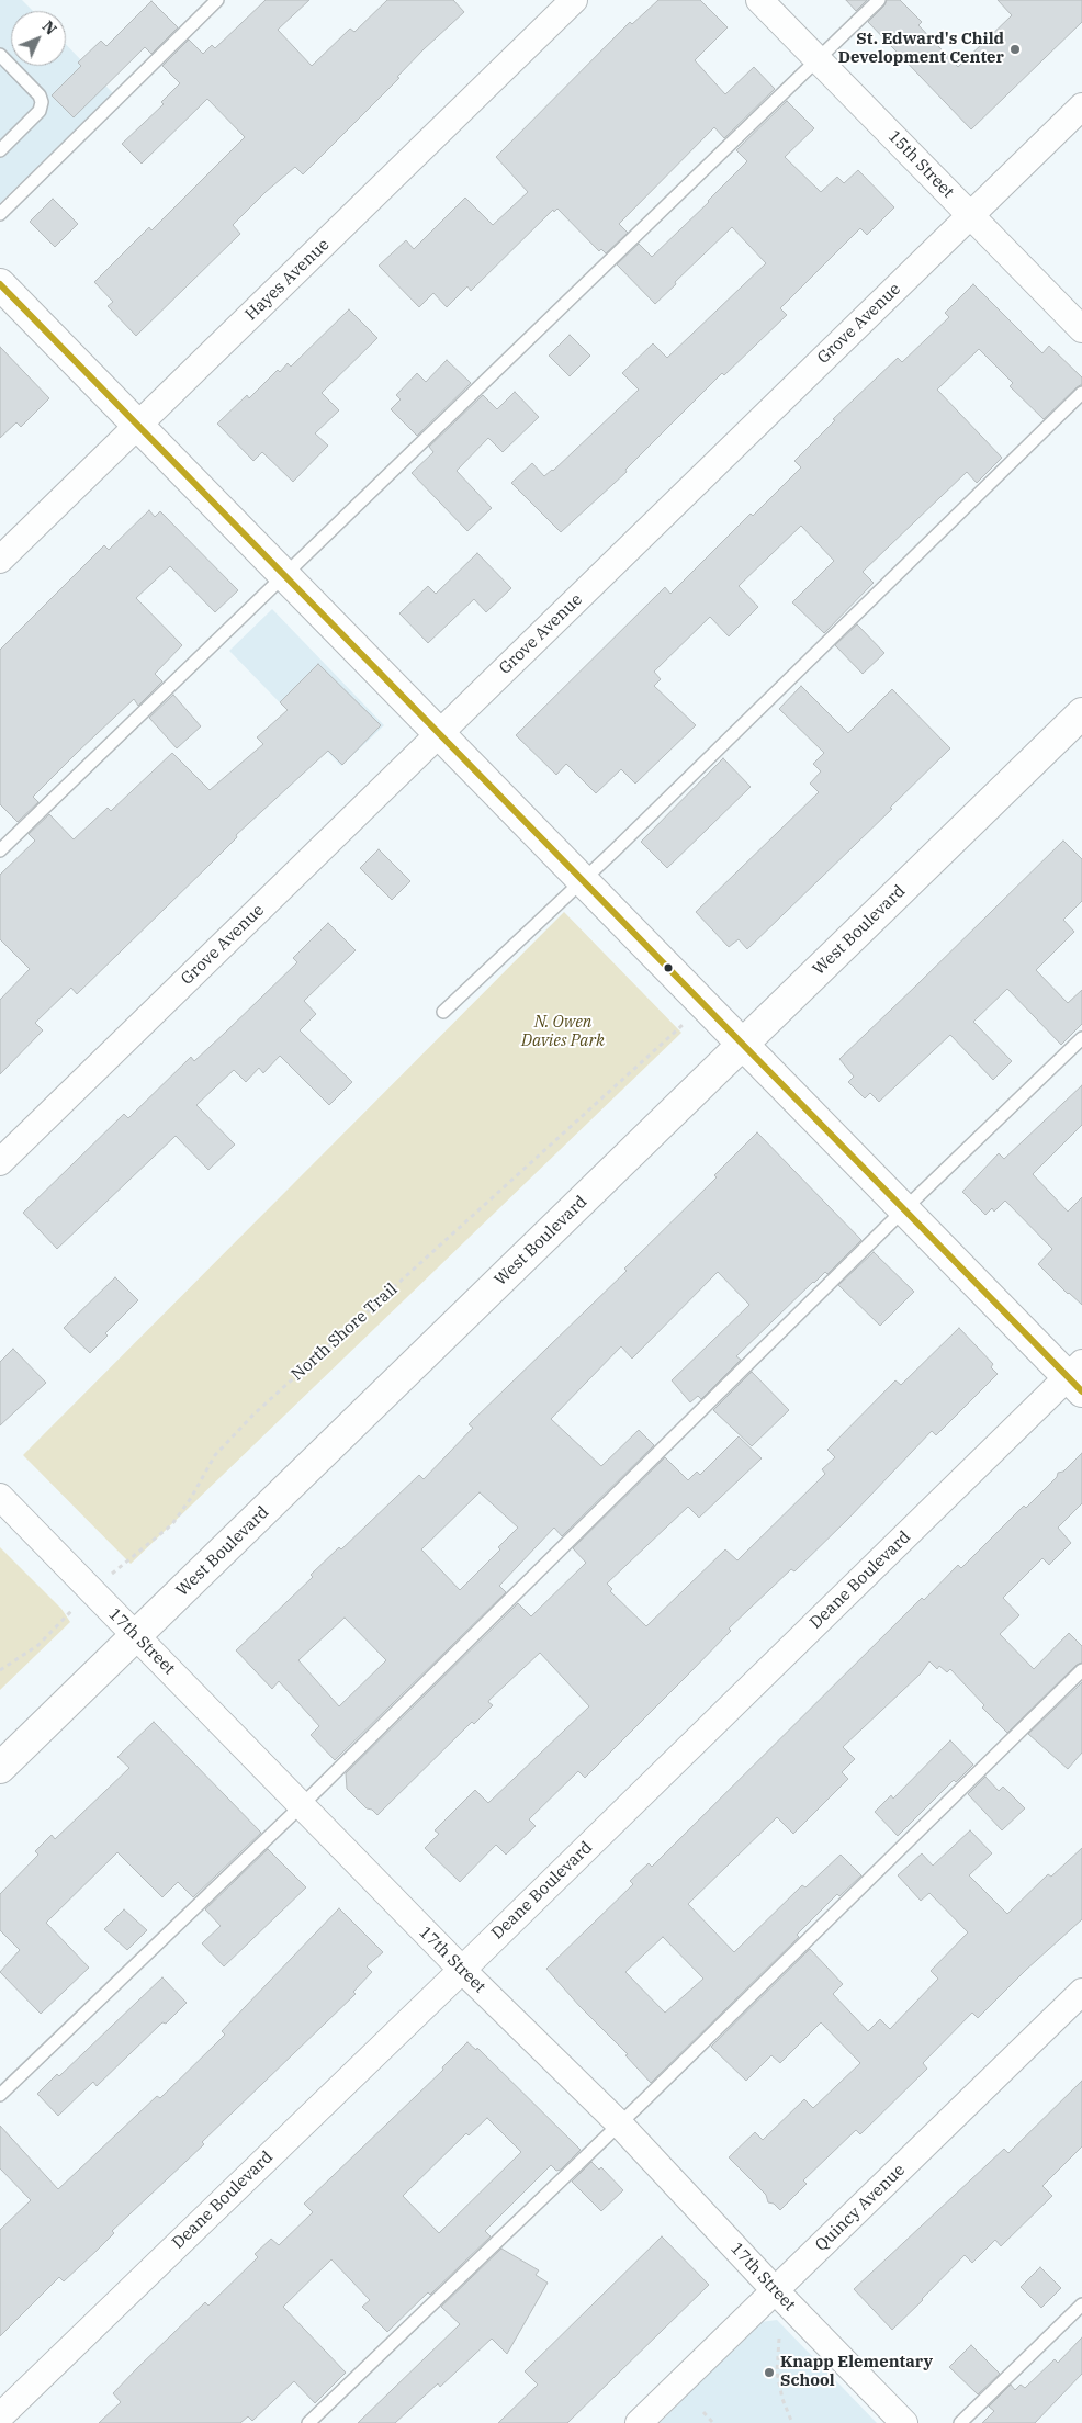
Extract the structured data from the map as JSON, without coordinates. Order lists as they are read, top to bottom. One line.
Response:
{"streets":{"street":["15th Street","Hayes Avenue","Grove Avenue","West Boulevard","Deane Boulevard","17th Street","Quincy Avenue"],"path":["North Shore Trail"]},"crossings":[["15th Street","Grove Avenue"],["West Boulevard","17th Street"],["North Shore Trail","17th Street"],["Deane Boulevard","17th Street"],["17th Street","Quincy Avenue"]],"parks":["N. Owen Davies Park"],"places":["St. Edward's Child Development Center","Knapp Elementary School"],"north":"top right"}
